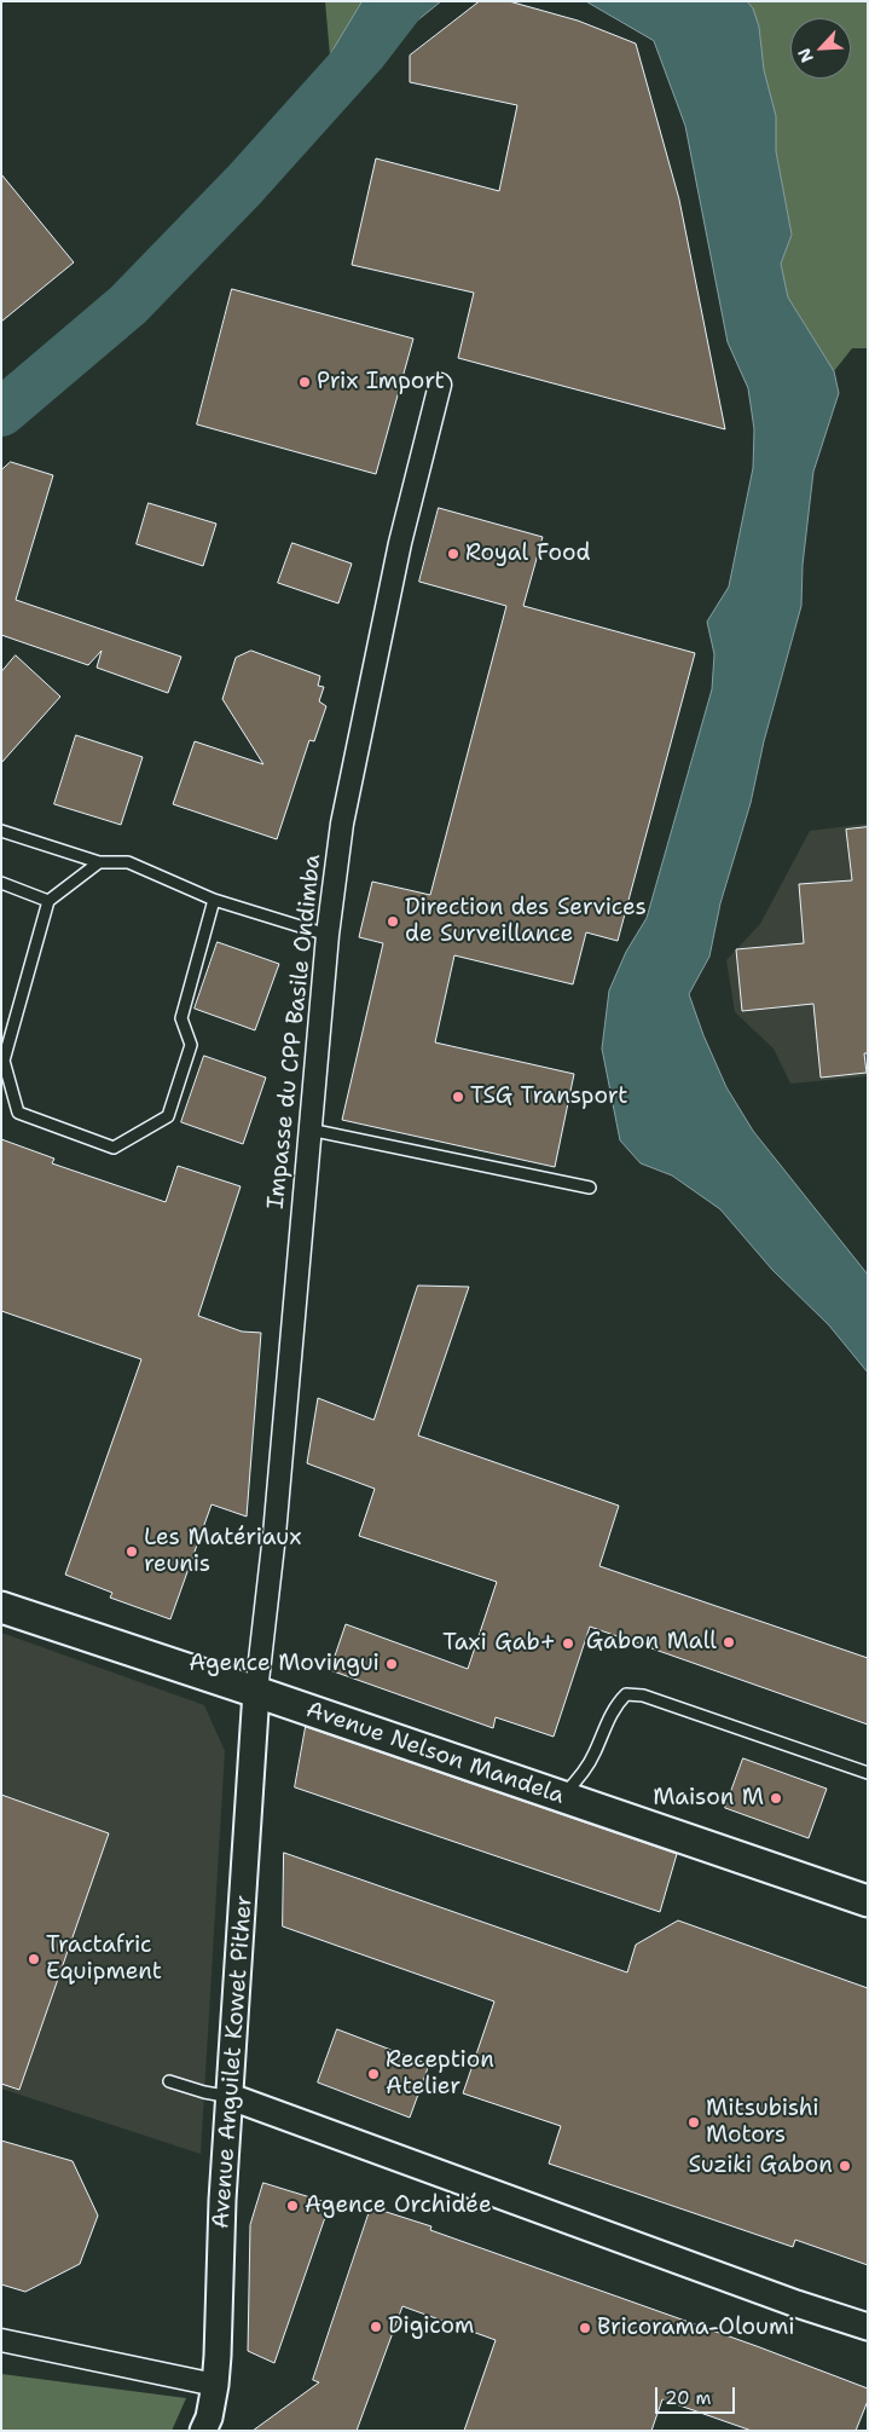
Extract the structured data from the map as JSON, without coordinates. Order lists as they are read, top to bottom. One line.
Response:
{"streets":{"main road":["Avenue Nelson Mandela"],"street":["Impasse du CPP Basile Ondimba","Avenue Anguilet Kowet Pither"]},"crossings":[["Impasse du CPP Basile Ondimba","Avenue Nelson Mandela"],["Impasse du CPP Basile Ondimba","Avenue Anguilet Kowet Pither"],["Avenue Nelson Mandela","Avenue Anguilet Kowet Pither"]],"places":["Prix Import","Royal Food","Direction des Services de Surveillance","TSG Transport","Les Matériaux reunis","Gabon Mall","Taxi Gab+","Agence Movingui","Maison M","Tractafric Equipment","Reception Atelier","Mitsubishi Motors","Suziki Gabon","Agence Orchidée","Digicom","Bricorama-Oloumi"],"scale_bar":"20 m","north":"bottom left"}
